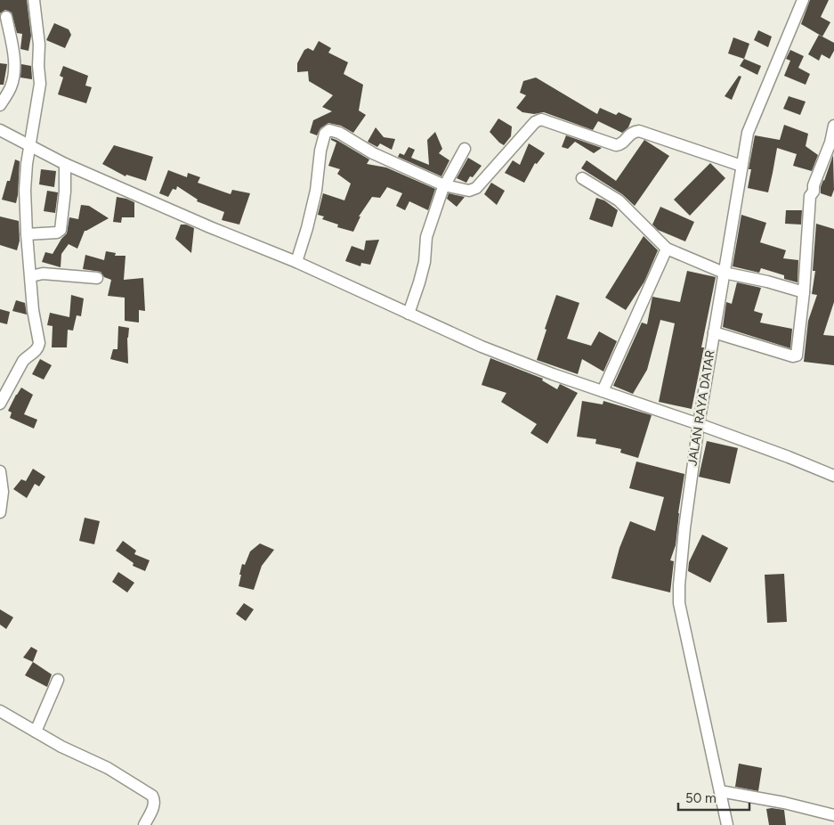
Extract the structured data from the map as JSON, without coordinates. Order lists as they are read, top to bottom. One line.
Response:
{"streets":{"street":["JALAN RAYA DATAR"]},"scale_bar":"50 m"}
